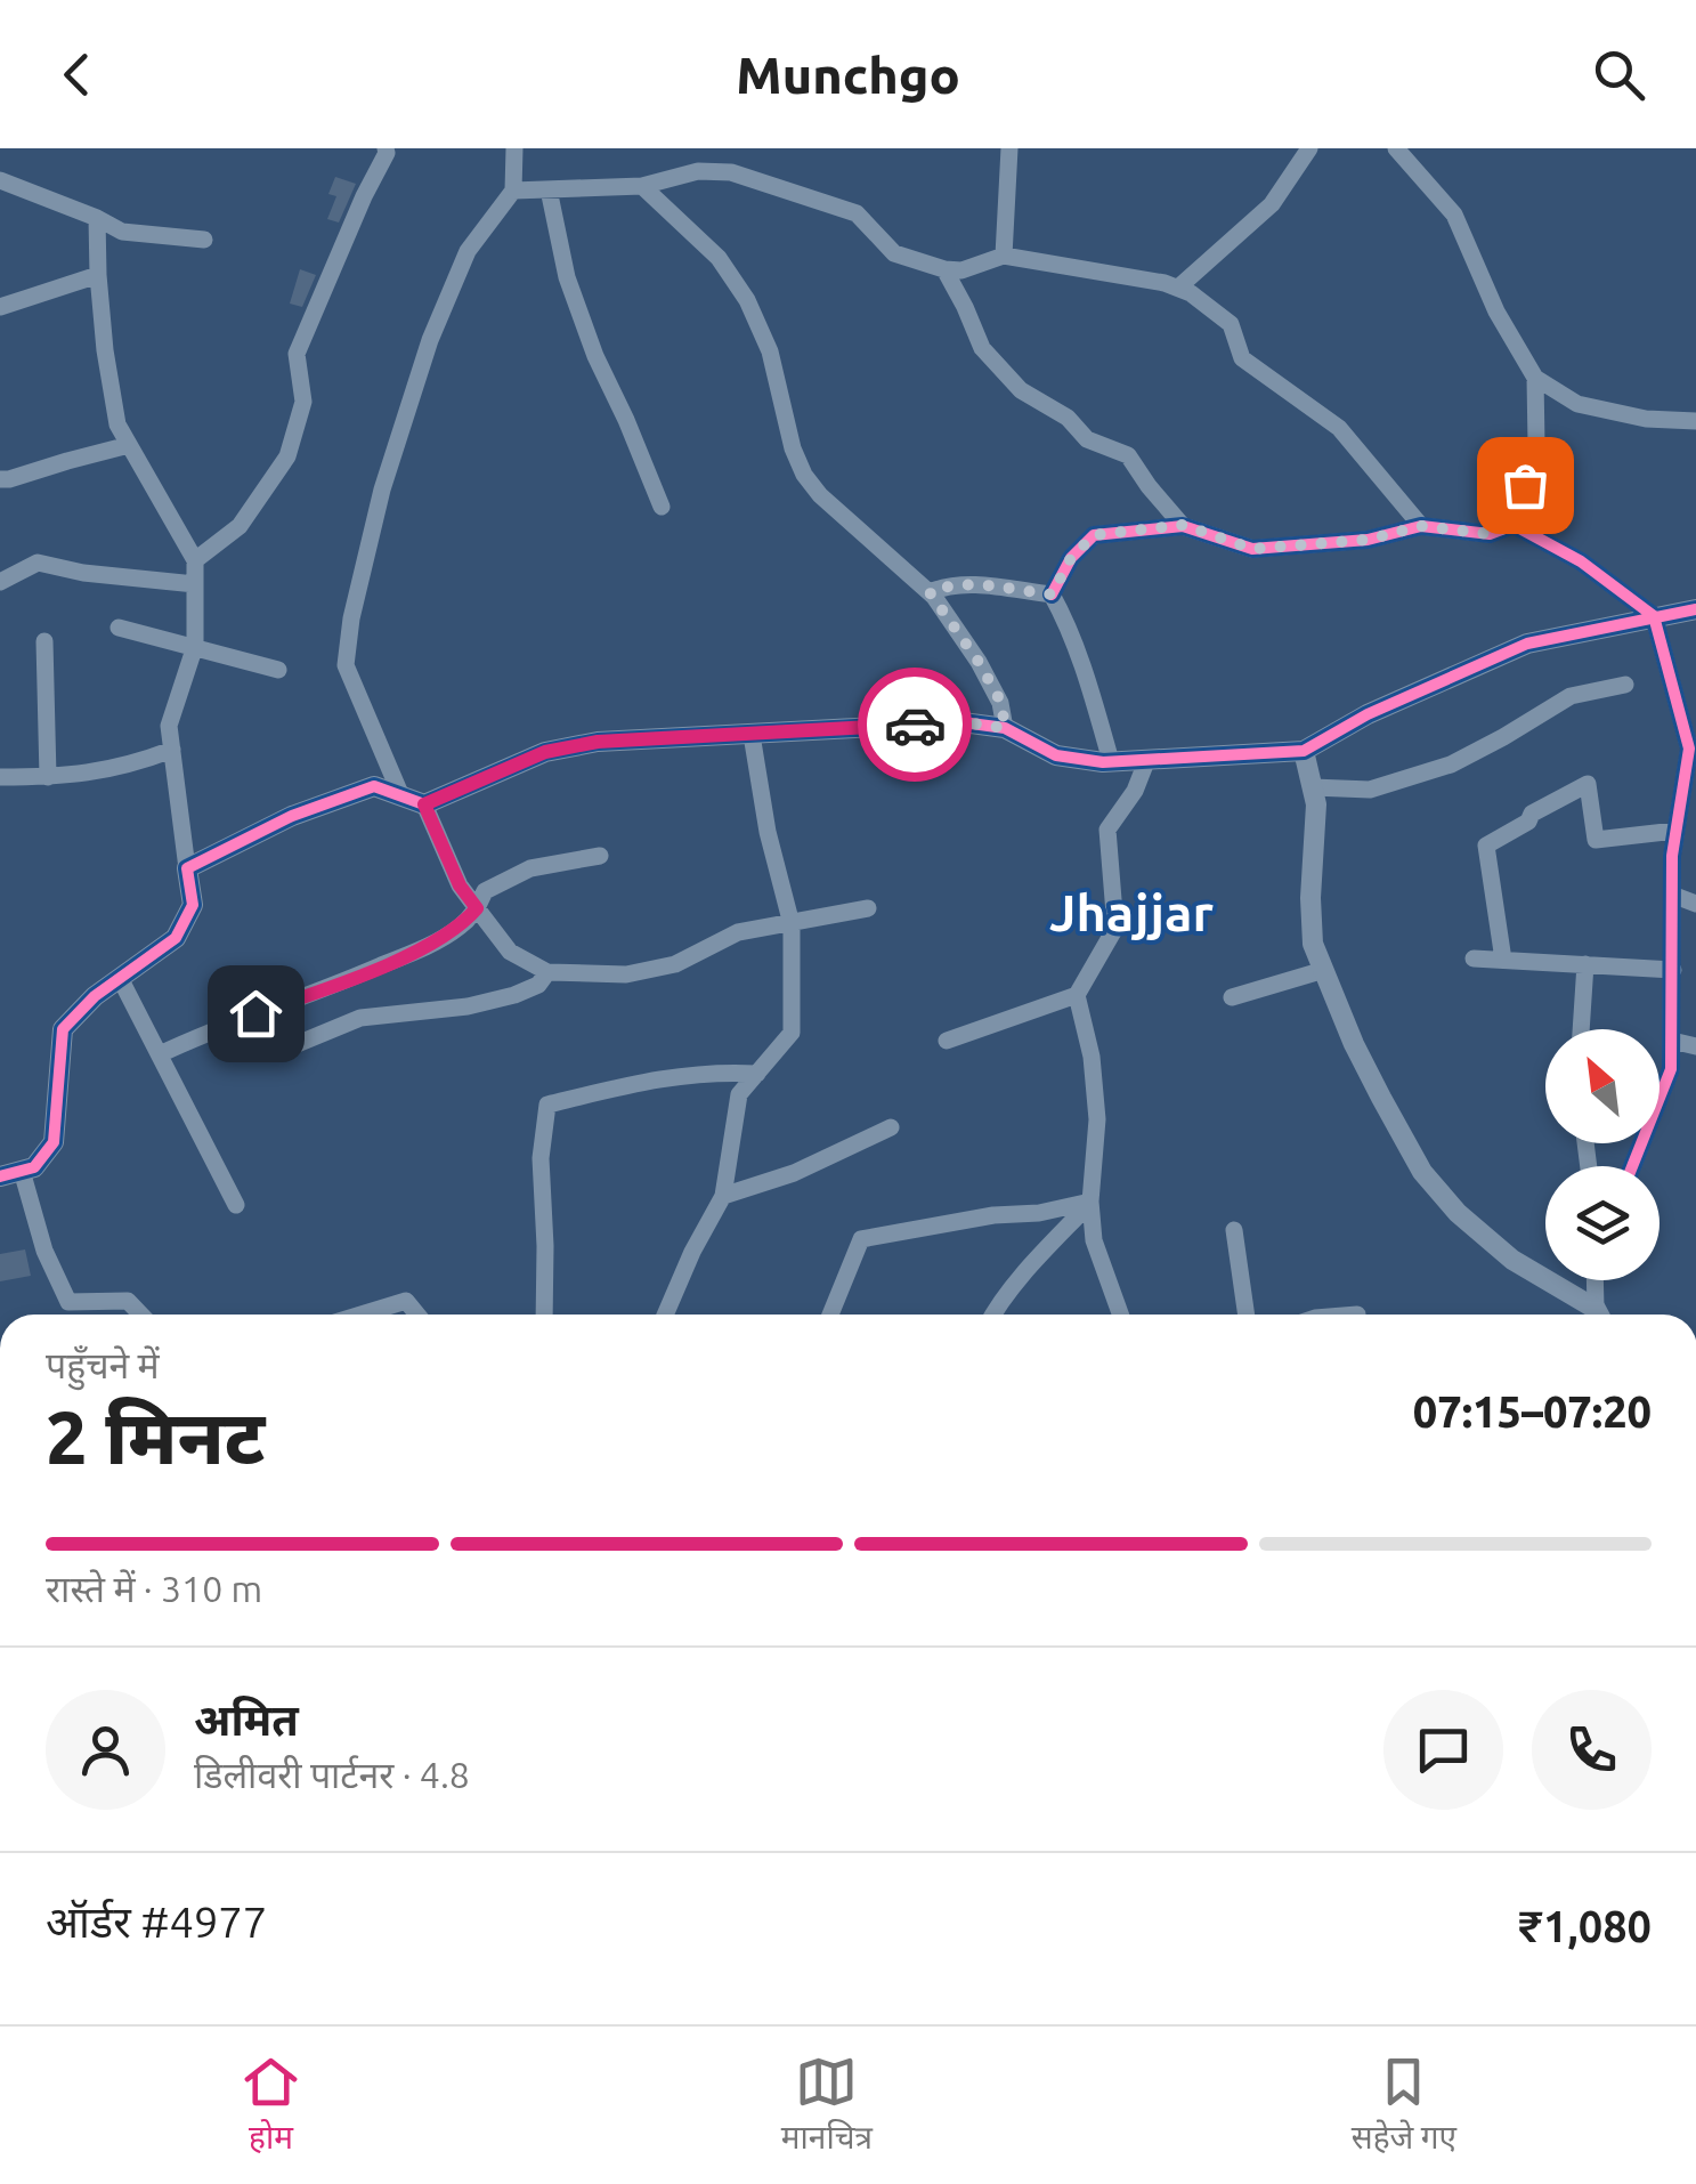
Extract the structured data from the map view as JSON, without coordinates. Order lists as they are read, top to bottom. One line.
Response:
{"districts":["Jhajjar"],"north":"top left","page":{"header":"Munchgo","heading":["2 मिनट","पहुँचने में","07:15–07:20"],"panel":["अमित","डिलीवरी पार्टनर · 4.8","ऑर्डर #4977","₹1,080"],"bar":"रास्ते में · 310 m","tabs":["होम","मानचित्र","सहेजे गए"]}}
